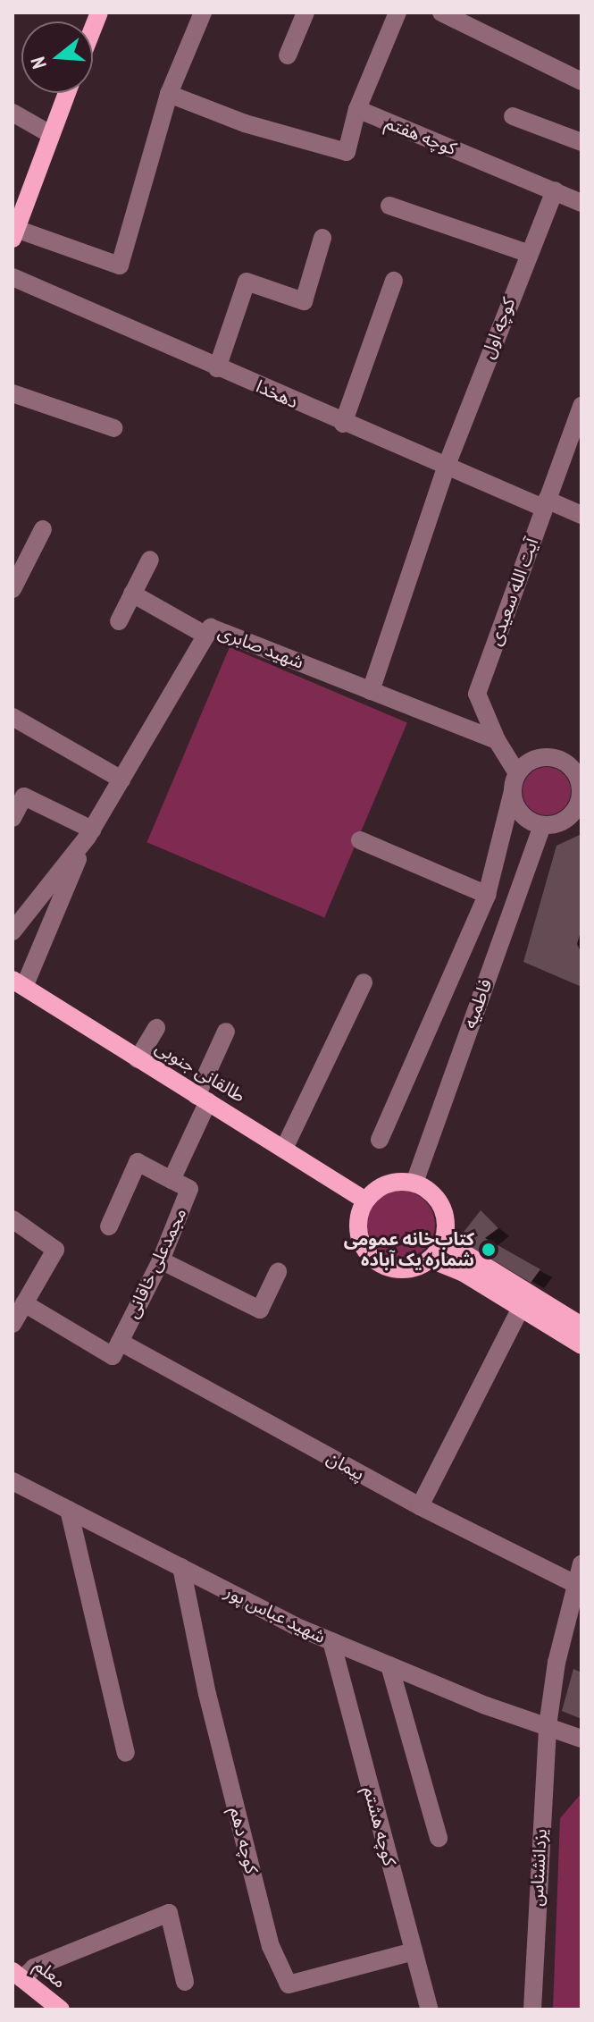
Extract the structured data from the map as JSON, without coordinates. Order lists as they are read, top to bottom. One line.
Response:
{"streets":{"main road":["طالقانی جنوبی","معلم"],"street":["کوچه هفتم","کوچه اول","دهخدا","آیت الله سعیدی","شهید صابری","فاطمیه","مجمدعلی خاقانی","پیمان","شهید عباس پور","کوچه هشتم","کوچه دهم","یزدانشناس"]},"crossings":[["کوچه هفتم","کوچه اول"],["کوچه اول","دهخدا"],["کوچه اول","شهید صابری"],["دهخدا","آیت الله سعیدی"],["آیت الله سعیدی","شهید صابری"],["آیت الله سعیدی","فاطمیه"],["فاطمیه","طالقانی جنوبی"],["طالقانی جنوبی","مجمدعلی خاقانی"],["مجمدعلی خاقانی","پیمان"],["پیمان","یزدانشناس"],["شهید عباس پور","کوچه هشتم"],["شهید عباس پور","کوچه دهم"],["شهید عباس پور","یزدانشناس"],["کوچه هشتم","کوچه دهم"]],"places":["کتاب‌خانه عمومی شماره یک آباده"],"north":"left"}
